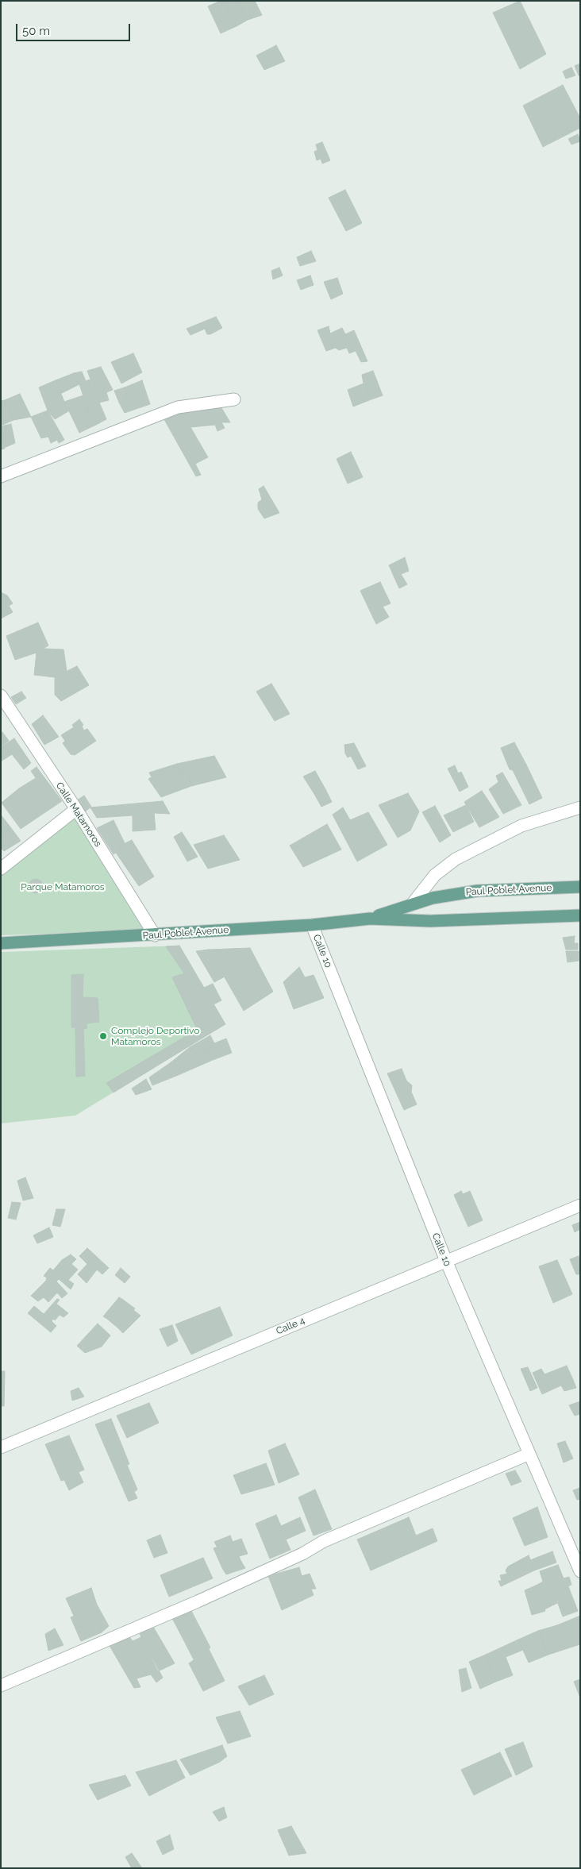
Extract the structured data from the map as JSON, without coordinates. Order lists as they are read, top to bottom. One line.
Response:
{"streets":{"main road":["Paul Poblet Avenue"],"street":["Calle Matamoros","Calle 10","Calle 4"]},"crossings":[["Calle Matamoros","Paul Poblet Avenue"],["Paul Poblet Avenue","Calle 10"],["Calle 10","Calle 4"]],"parks":["Parque Matamoros"],"places":["Complejo Deportivo Matamoros"],"scale_bar":"50 m"}
